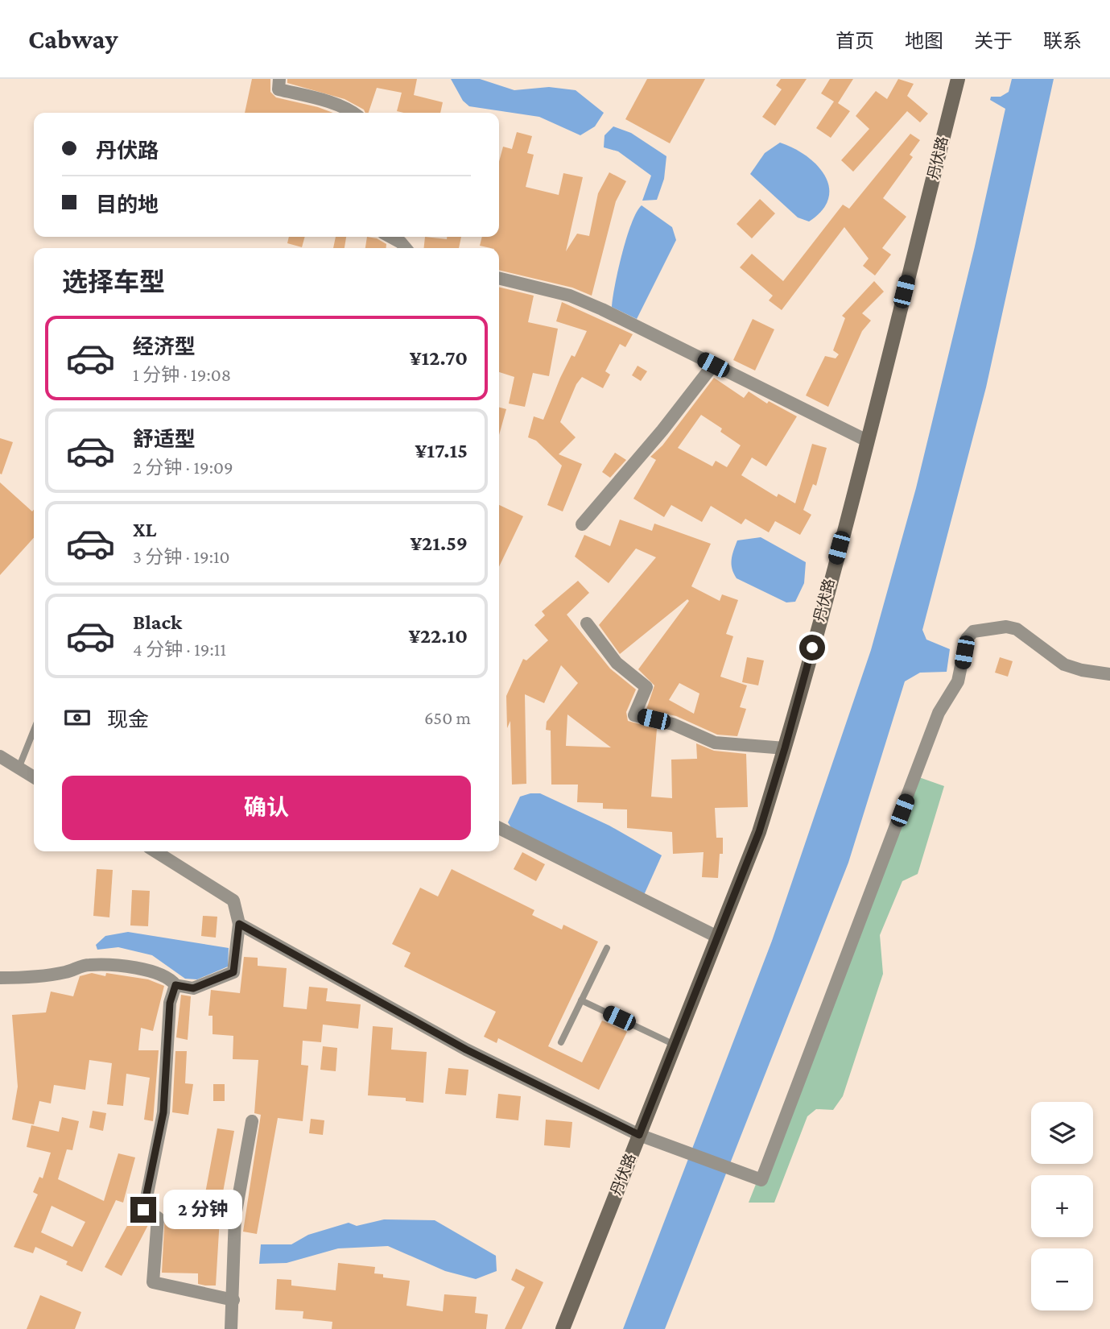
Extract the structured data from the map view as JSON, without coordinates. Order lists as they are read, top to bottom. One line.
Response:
{"streets":{"main road":["丹伏路"]},"page":{"header":"Cabway","nav":["首页","地图","关于","联系"],"banner":["丹伏路","目的地"],"heading":"选择车型","list":[{"name":"经济型","note":"1 分钟 · 19:08","value":"¥12.70"},{"name":"舒适型","note":"2 分钟 · 19:09","value":"¥17.15"},{"name":"XL","note":"3 分钟 · 19:10","value":"¥21.59"},{"name":"Black","note":"4 分钟 · 19:11","value":"¥22.10"}],"pay":["现金","650 m"],"buttons":"确认","map_buttons":["+","−"],"bubble":"2 分钟"}}
